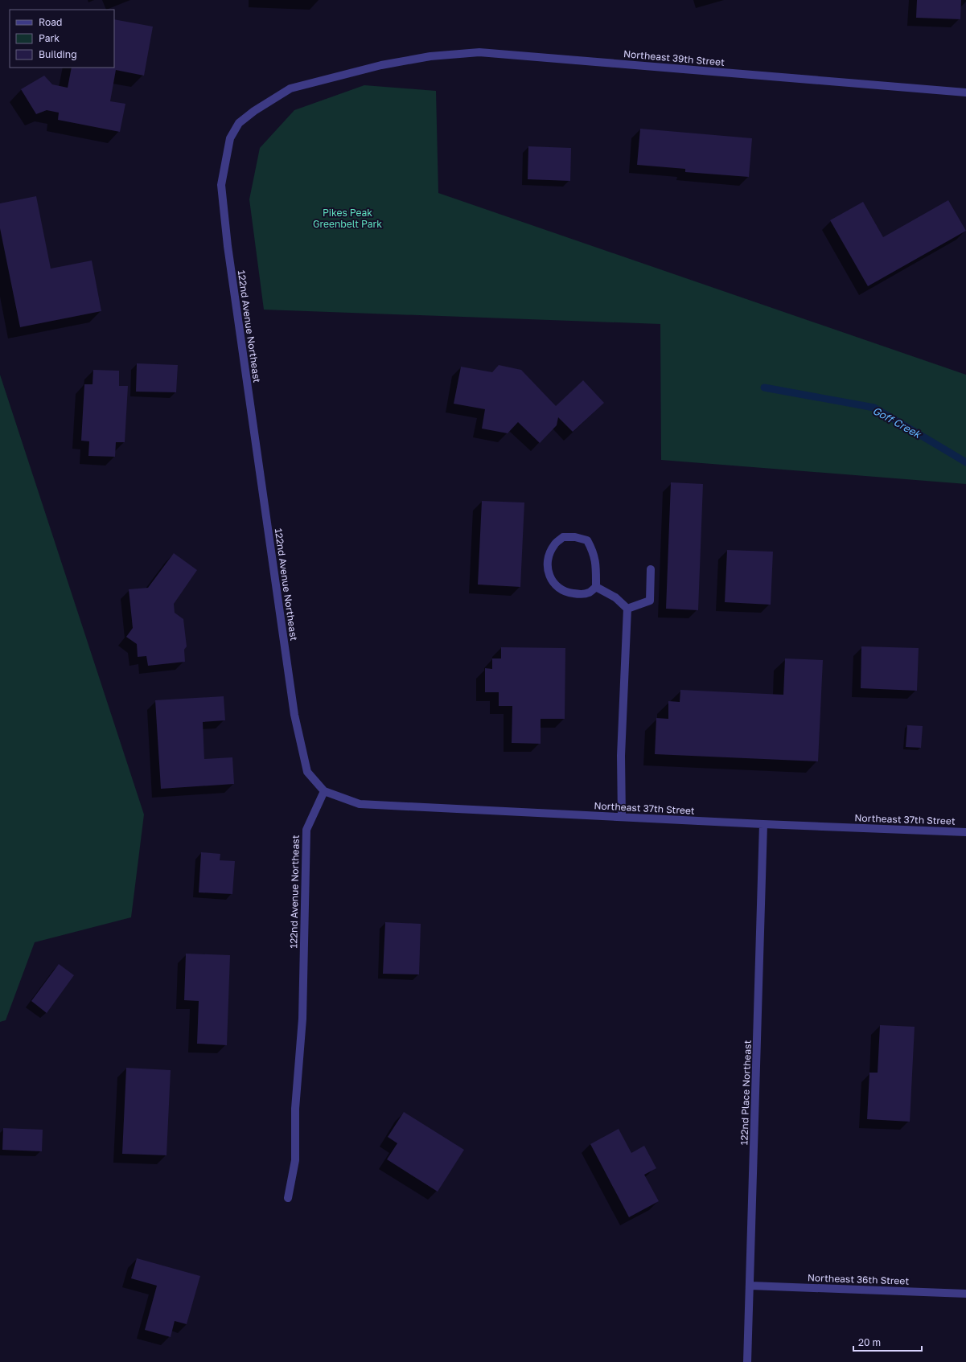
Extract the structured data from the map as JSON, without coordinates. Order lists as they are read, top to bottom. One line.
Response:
{"streets":{"street":["Northeast 39th Street","122nd Avenue Northeast","Northeast 37th Street","122nd Place Northeast","Northeast 36th Street"]},"crossings":[["Northeast 39th Street","122nd Avenue Northeast"],["122nd Avenue Northeast","Northeast 37th Street"],["Northeast 37th Street","122nd Place Northeast"],["122nd Place Northeast","Northeast 36th Street"]],"water":["Goff Creek"],"parks":["Pikes Peak Greenbelt Park"],"legend":["Road","Park","Building"],"scale_bar":"20 m"}
